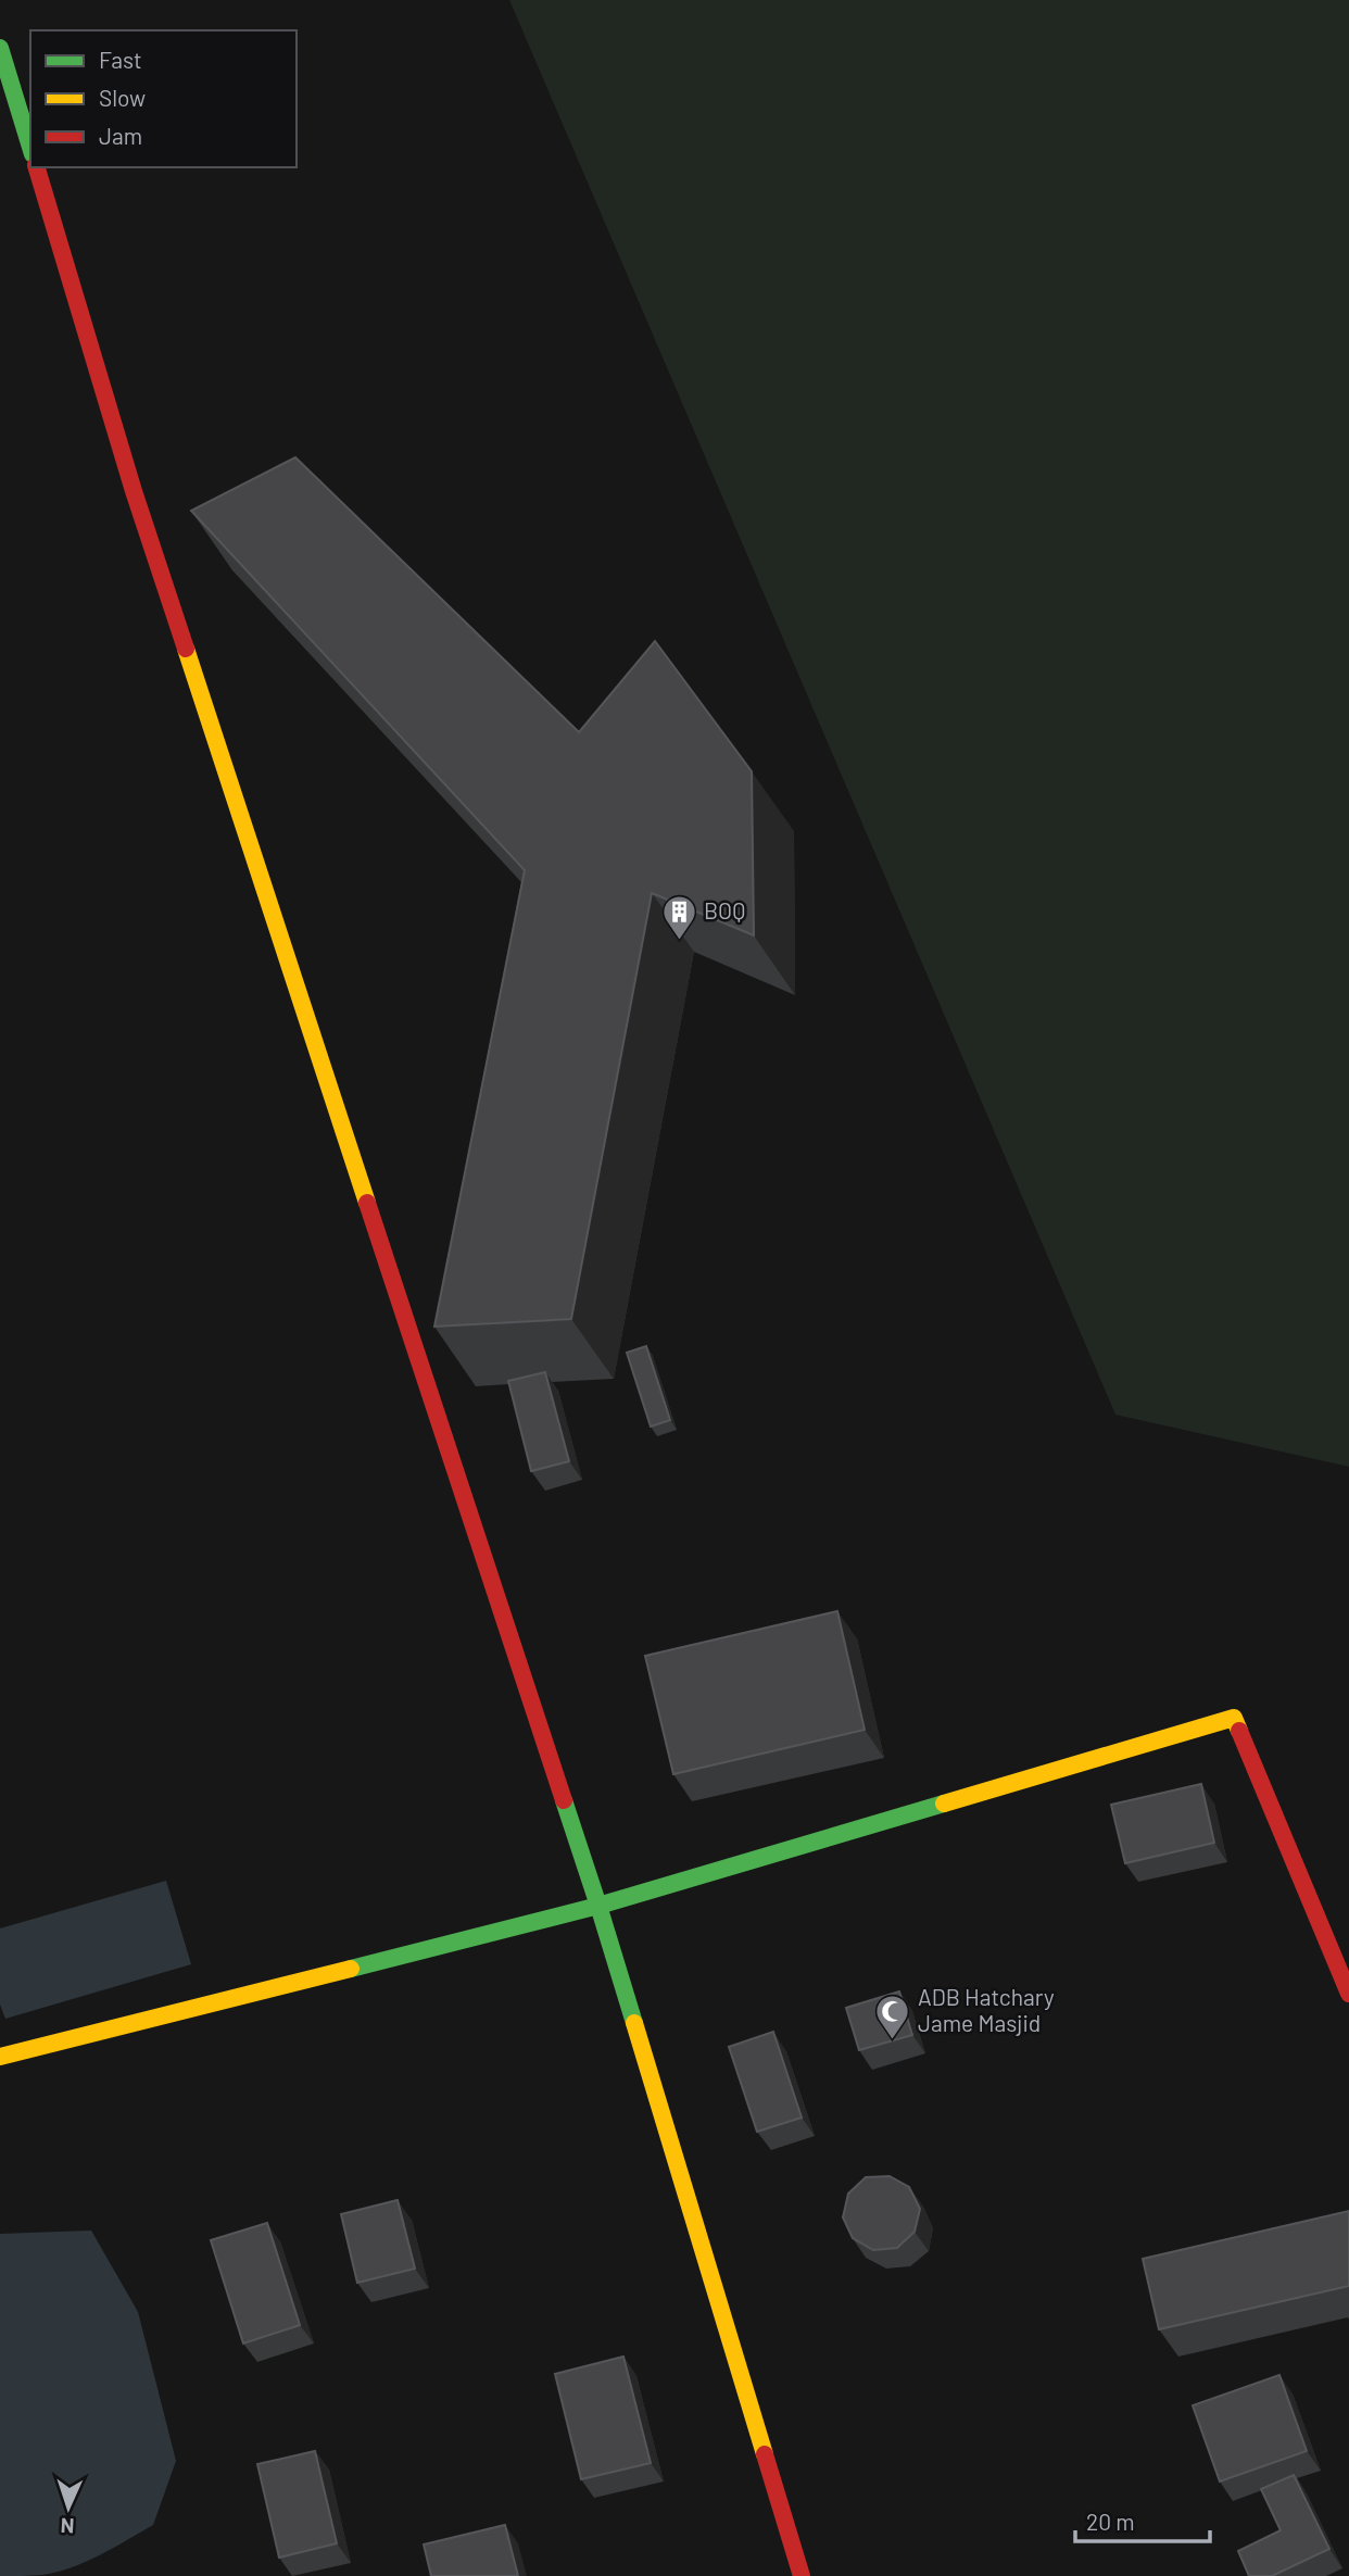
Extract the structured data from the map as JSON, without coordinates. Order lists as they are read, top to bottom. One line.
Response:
{"places":{"building":["BOQ"],"mosque":["ADB Hatchary Jame Masjid"]},"legend":["Fast","Slow","Jam"],"scale_bar":"20 m","north":"bottom"}
